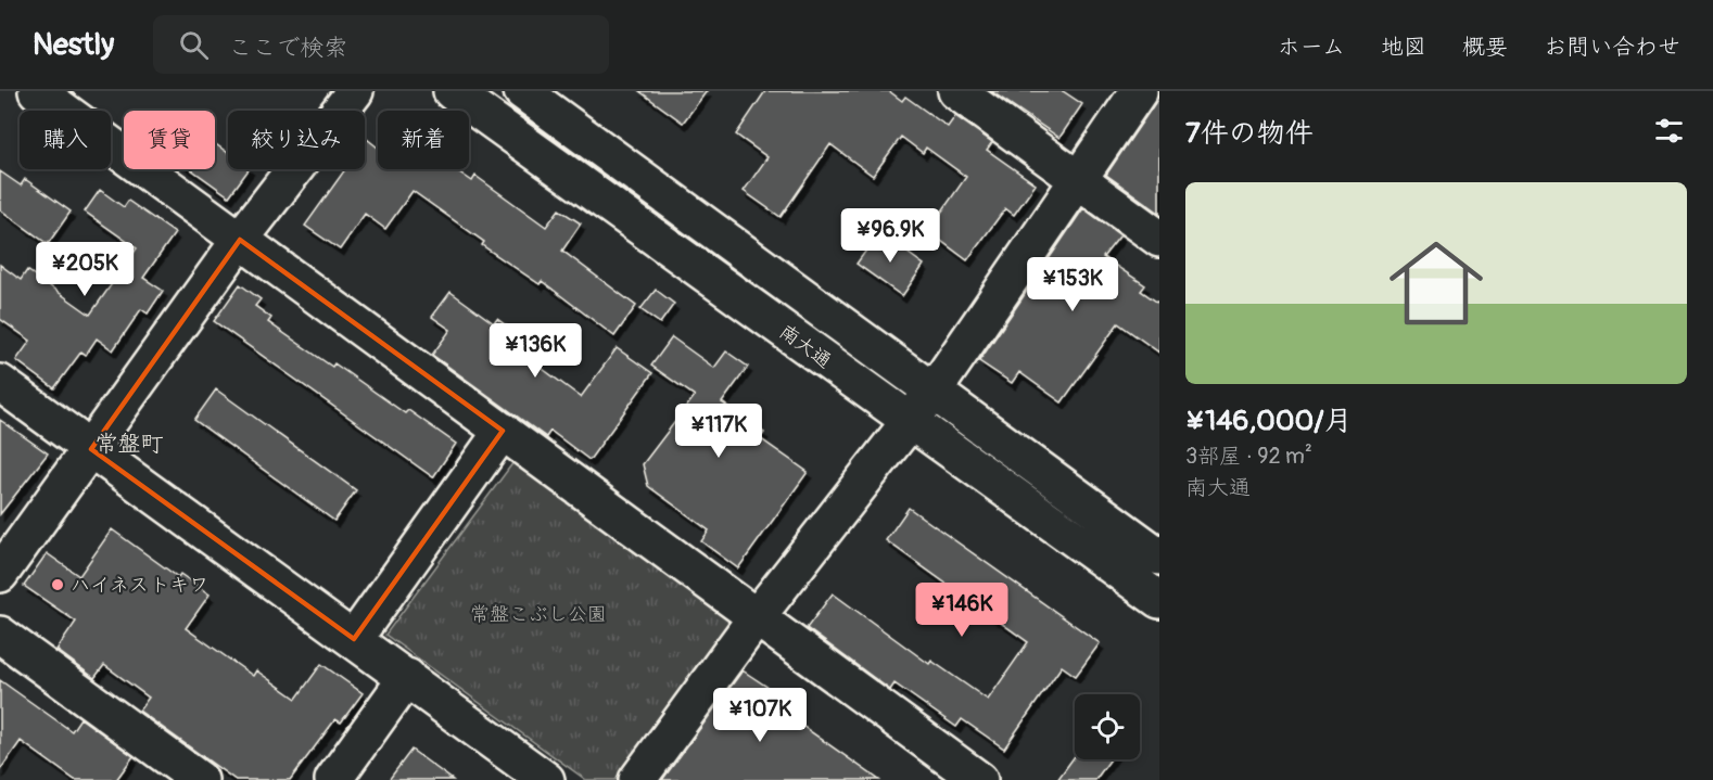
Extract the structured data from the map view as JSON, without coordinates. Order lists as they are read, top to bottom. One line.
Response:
{"streets":{"street":["南大通"]},"districts":["常盤町"],"parks":["常盤こぶし公園"],"places":["ハイネストキワ"],"page":{"header":"Nestly","search":"ここで検索","nav":["ホーム","地図","概要","お問い合わせ"],"heading":"7件の物件","chip":["購入","賃貸","絞り込み","新着"],"list":[{"name":"¥146,000/月","note":"3部屋 · 92 m² · 南大通"}],"price":["¥96.9K","¥205K","¥153K","¥136K","¥117K","¥146K","¥107K"]}}
